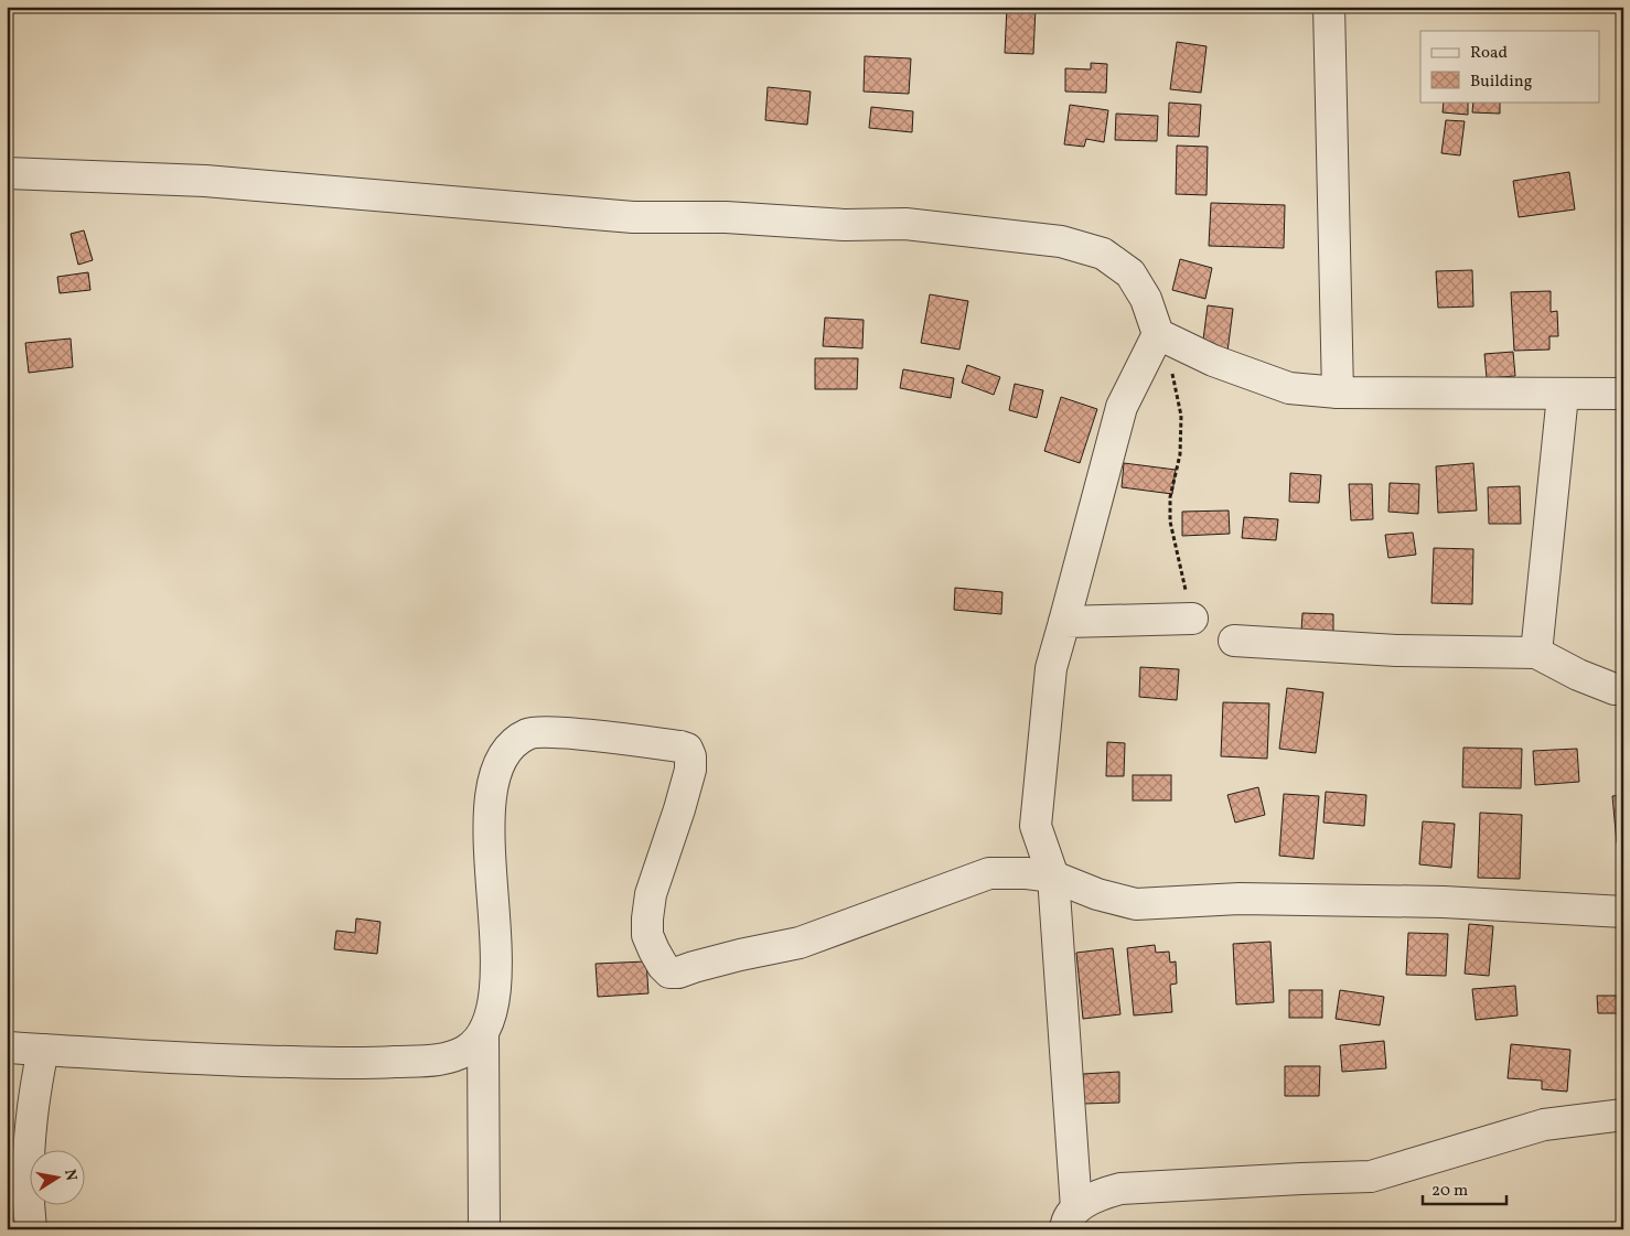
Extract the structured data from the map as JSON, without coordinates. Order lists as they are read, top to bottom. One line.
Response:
{"legend":["Road","Building"],"scale_bar":"20 m","north":"right"}
